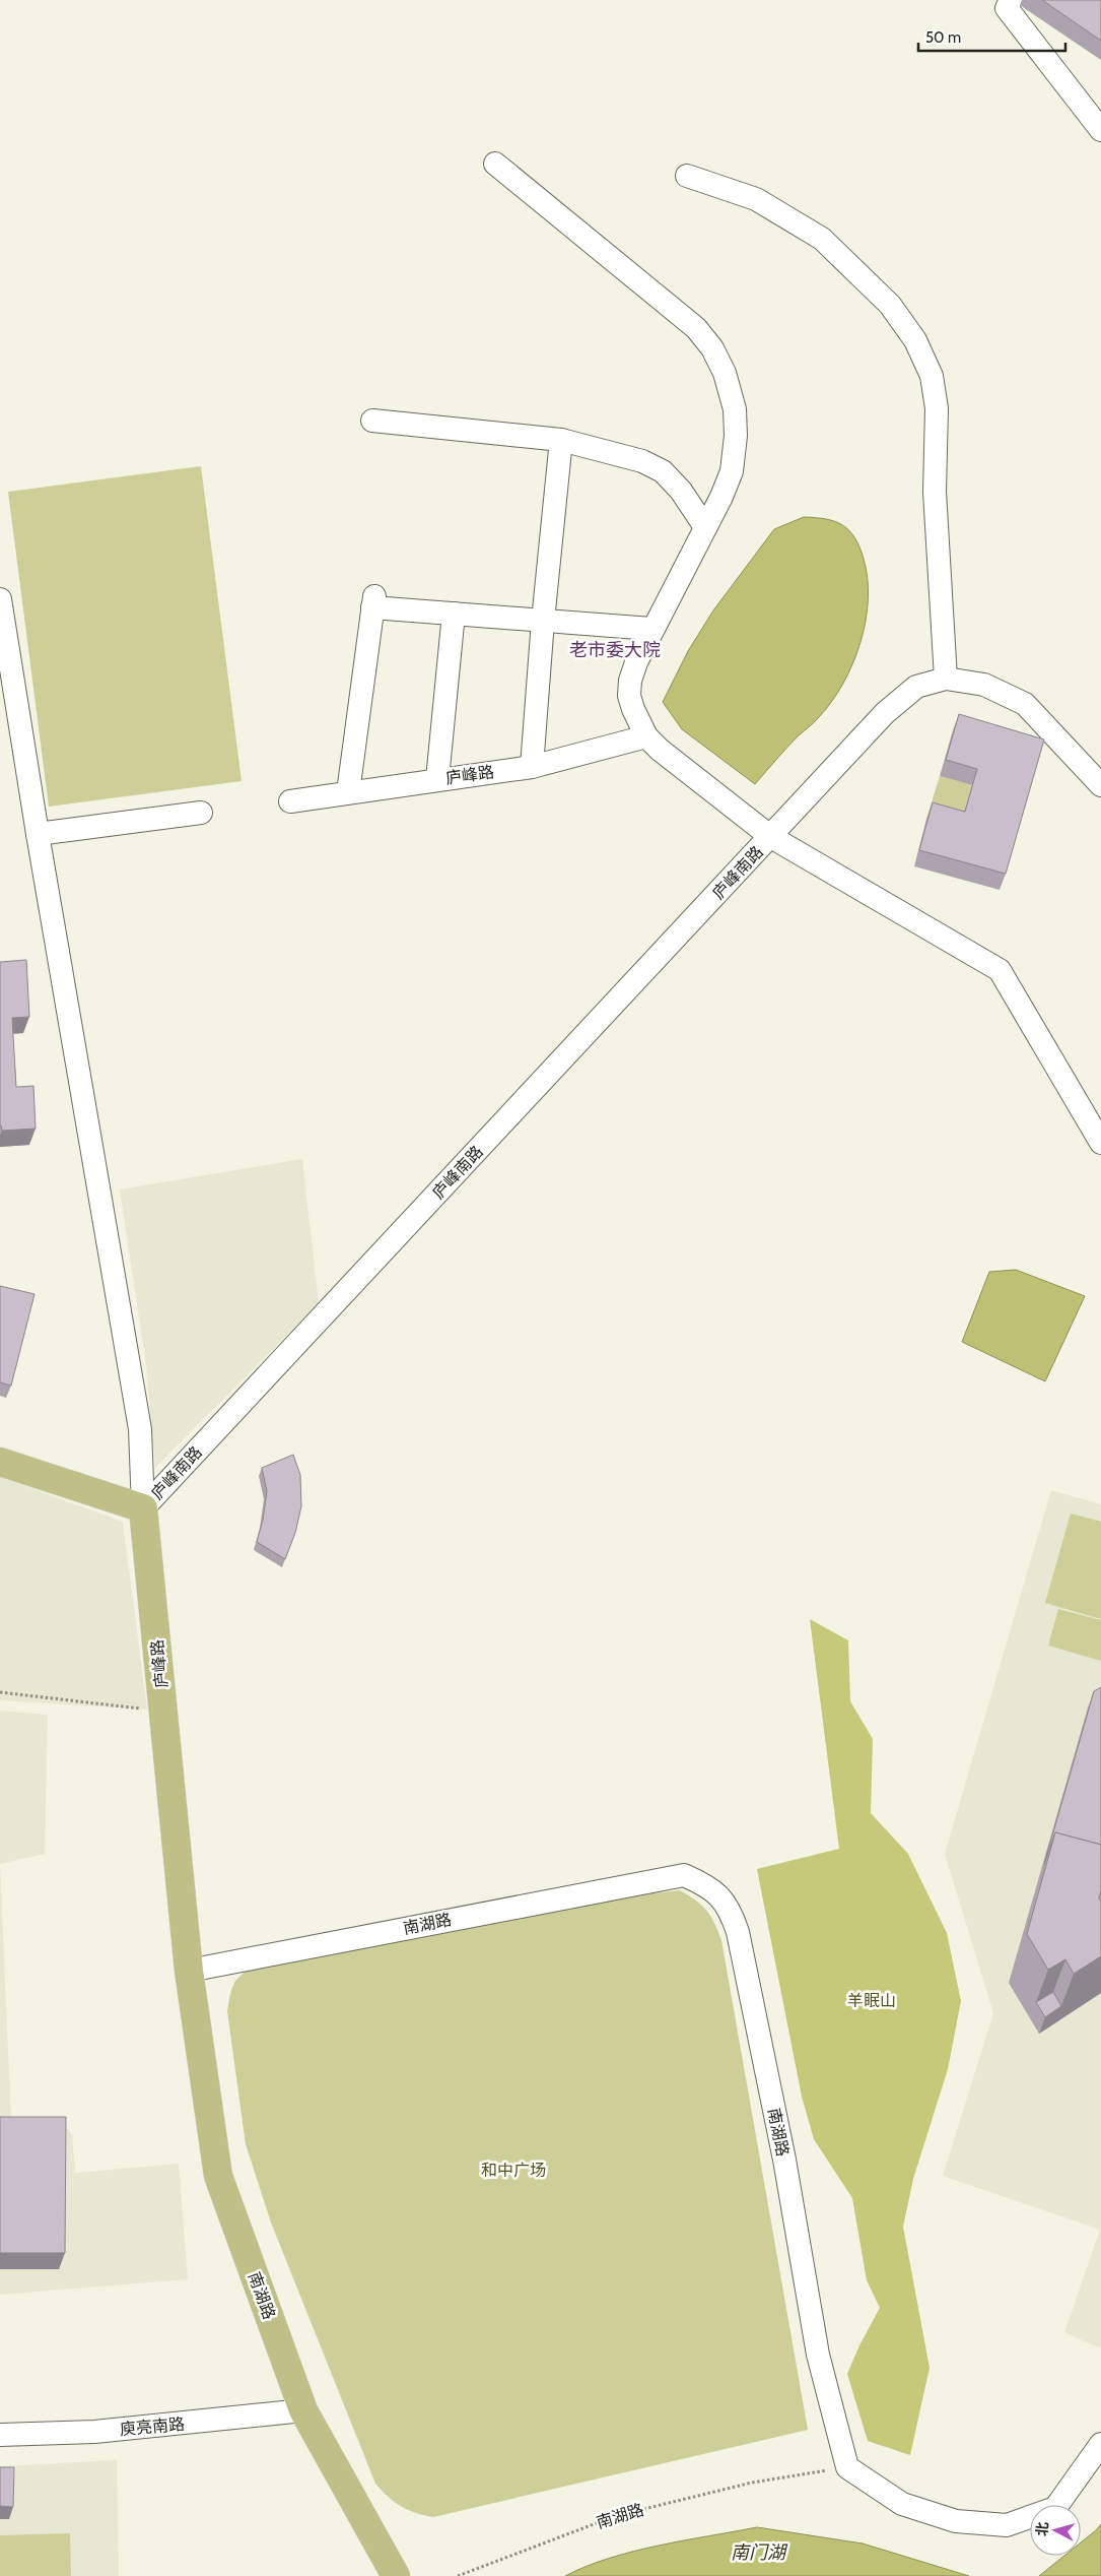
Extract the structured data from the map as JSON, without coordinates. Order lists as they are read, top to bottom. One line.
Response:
{"streets":{"main road":["庐峰路","南湖路"],"street":["庐峰南路","庾亮南路"]},"crossings":[["庐峰路","庐峰南路"],["庐峰路","南湖路"],["南湖路","庾亮南路"]],"districts":["老市委大院"],"water":["南门湖"],"parks":["羊眠山","和中广场"],"scale_bar":"50 m","north":"left"}
